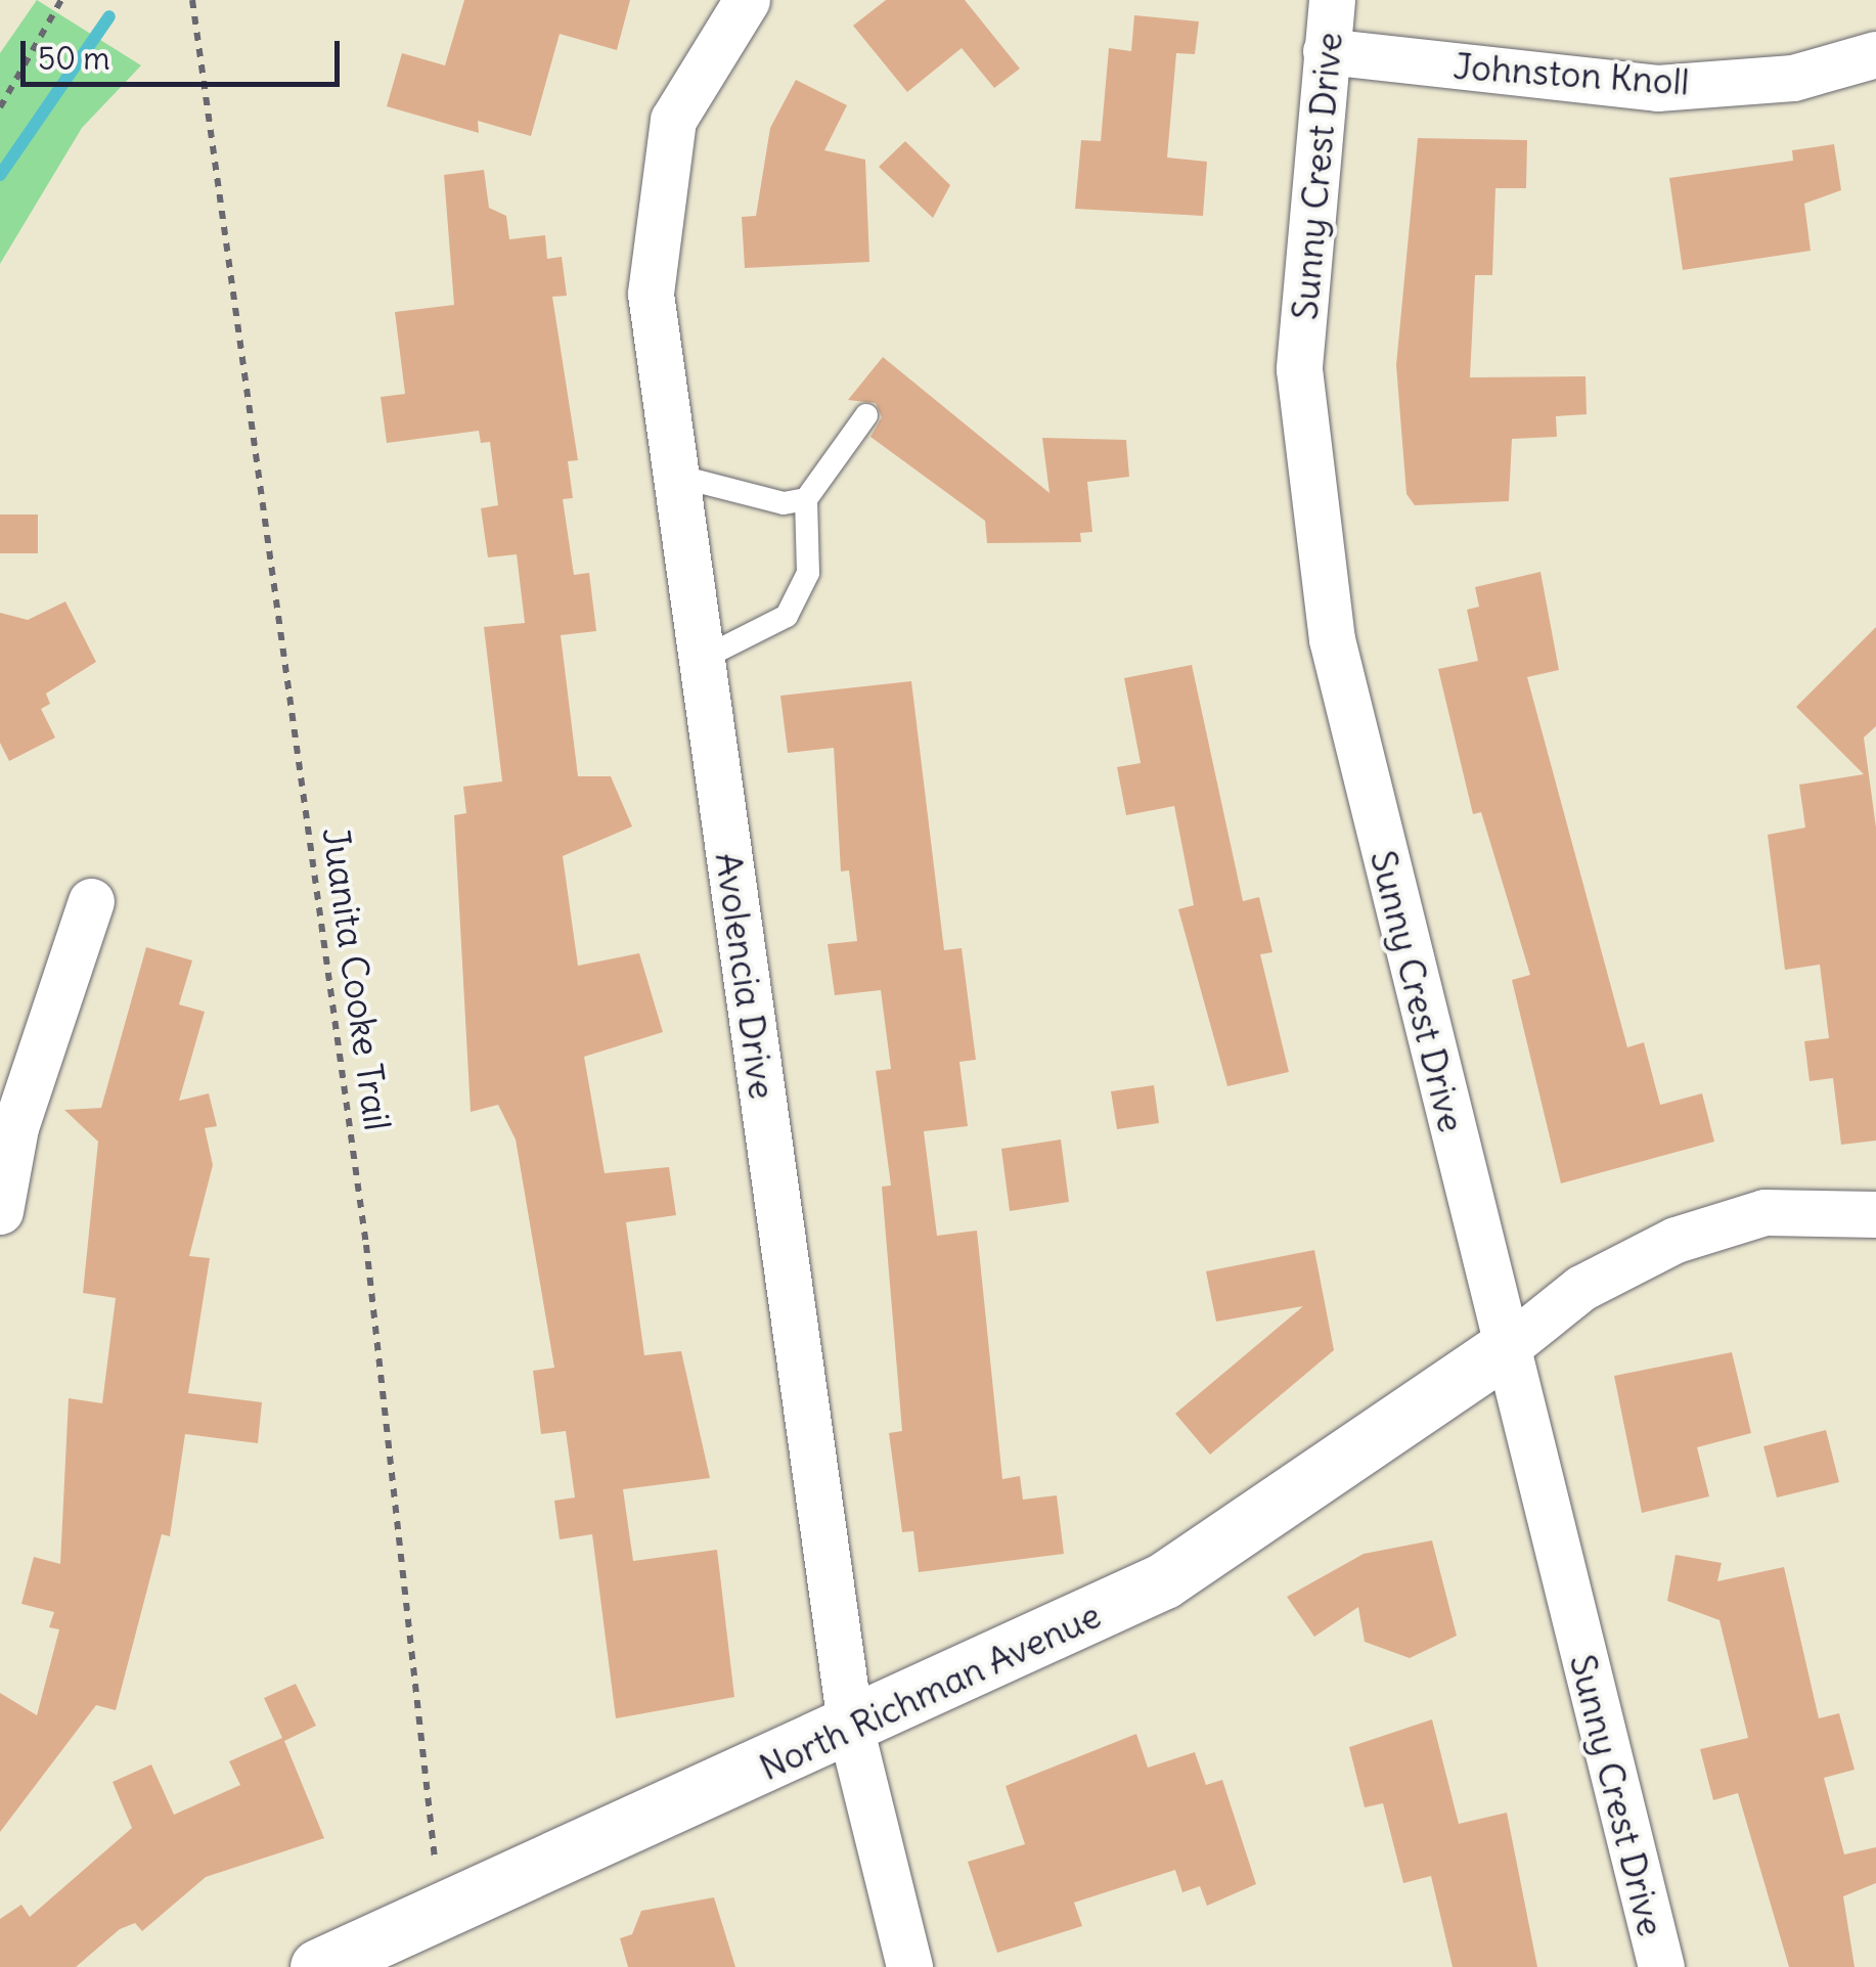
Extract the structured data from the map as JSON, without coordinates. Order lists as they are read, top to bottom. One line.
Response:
{"streets":{"street":["Johnston Knoll","Sunny Crest Drive","Avolencia Drive","North Richman Avenue"],"path":["Juanita Cooke Trail"]},"crossings":[["Johnston Knoll","Sunny Crest Drive"],["Sunny Crest Drive","North Richman Avenue"],["Avolencia Drive","North Richman Avenue"],["Juanita Cooke Trail","North Richman Avenue"]],"scale_bar":"50 m"}
